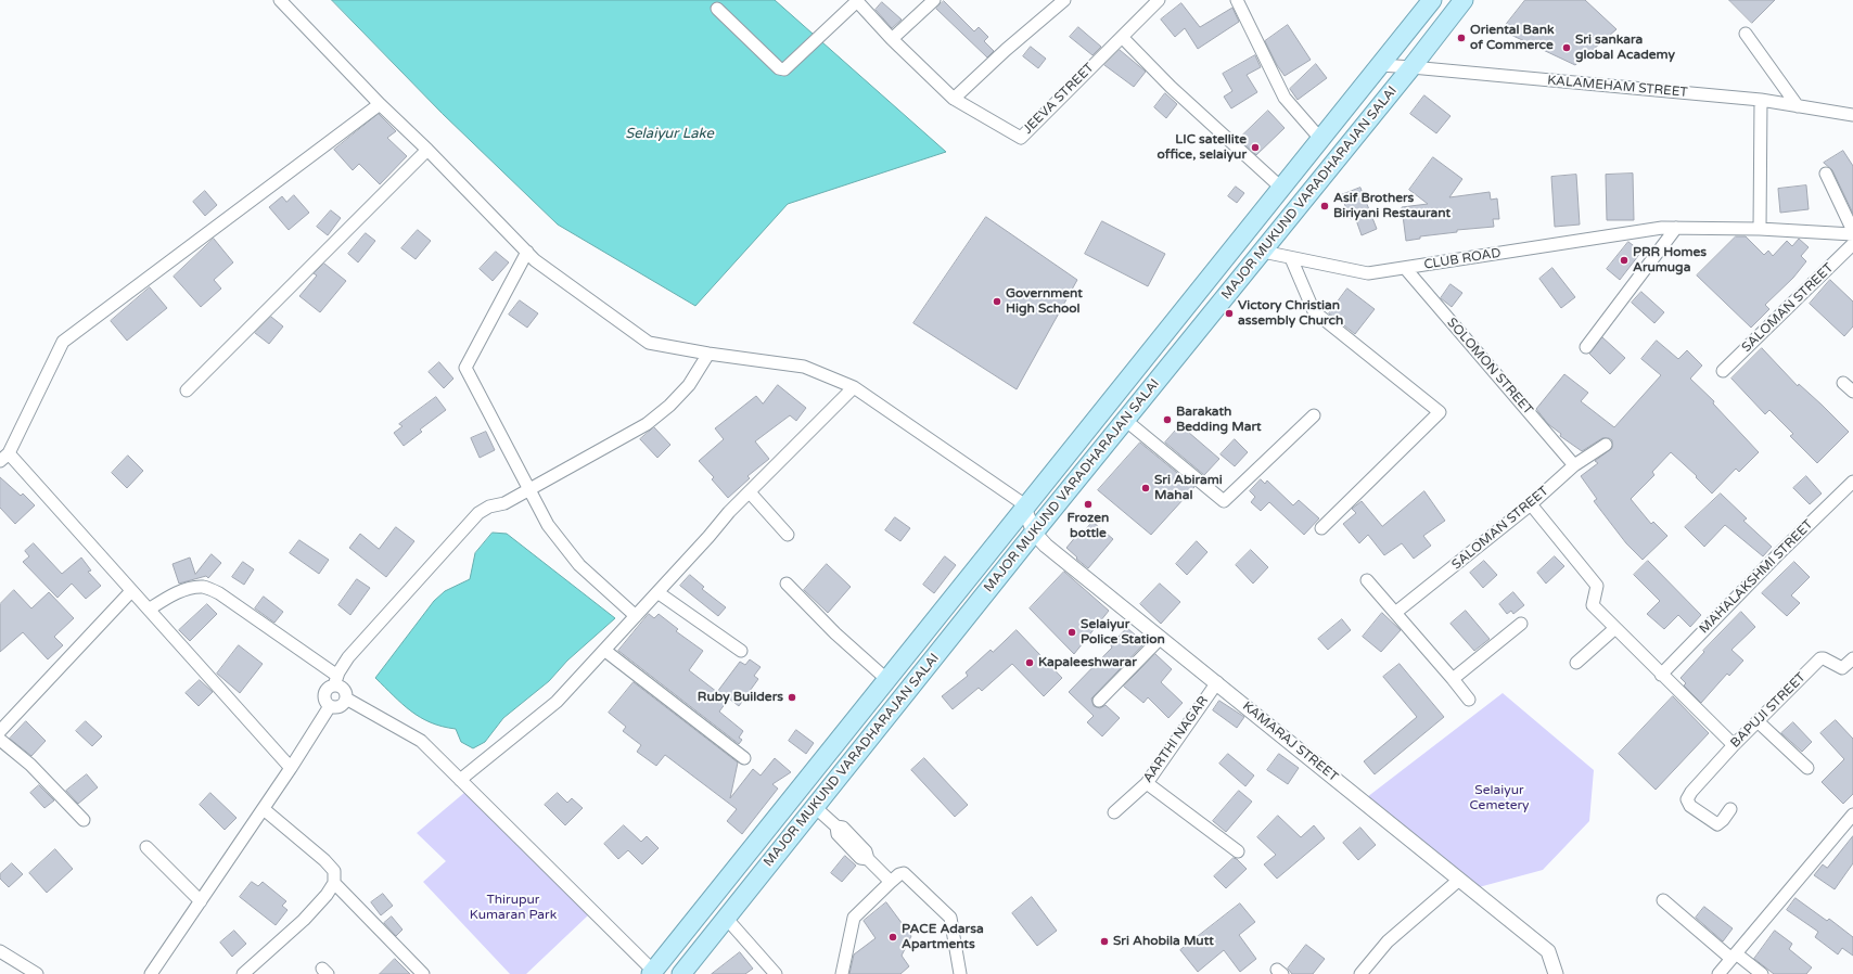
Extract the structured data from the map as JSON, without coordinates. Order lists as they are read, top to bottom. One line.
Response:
{"streets":{"main road":["MAJOR MUKUND VARADHARAJAN SALAI"],"street":["KALAMEHAM STREET","JEEVA STREET","CLUB ROAD","SALOMAN STREET","SOLOMON STREET","MAHALAKSHMI STREET","BAPUJI STREET","AARTHI NAGAR","KAMARAJ STREET"]},"crossings":[["KALAMEHAM STREET","MAJOR MUKUND VARADHARAJAN SALAI"],["MAJOR MUKUND VARADHARAJAN SALAI","CLUB ROAD"],["MAJOR MUKUND VARADHARAJAN SALAI","KAMARAJ STREET"],["CLUB ROAD","SOLOMON STREET"],["SALOMAN STREET","SOLOMON STREET"],["AARTHI NAGAR","KAMARAJ STREET"]],"water":["Selaiyur Lake"],"parks":["Selaiyur Cemetery","Thirupur Kumaran Park"],"places":["Oriental Bank of Commerce","Sri sankara global Academy","LIC satellite office, selaiyur","Asif Brothers Biriyani Restaurant","PRR Homes Arumuga","Government High School","Victory Christian assembly Church","Barakath Bedding Mart","Sri Abirami Mahal","Frozen bottle","Selaiyur Police Station","Kapaleeshwarar","Ruby Builders","PACE Adarsa Apartments","Sri Ahobila Mutt"]}
